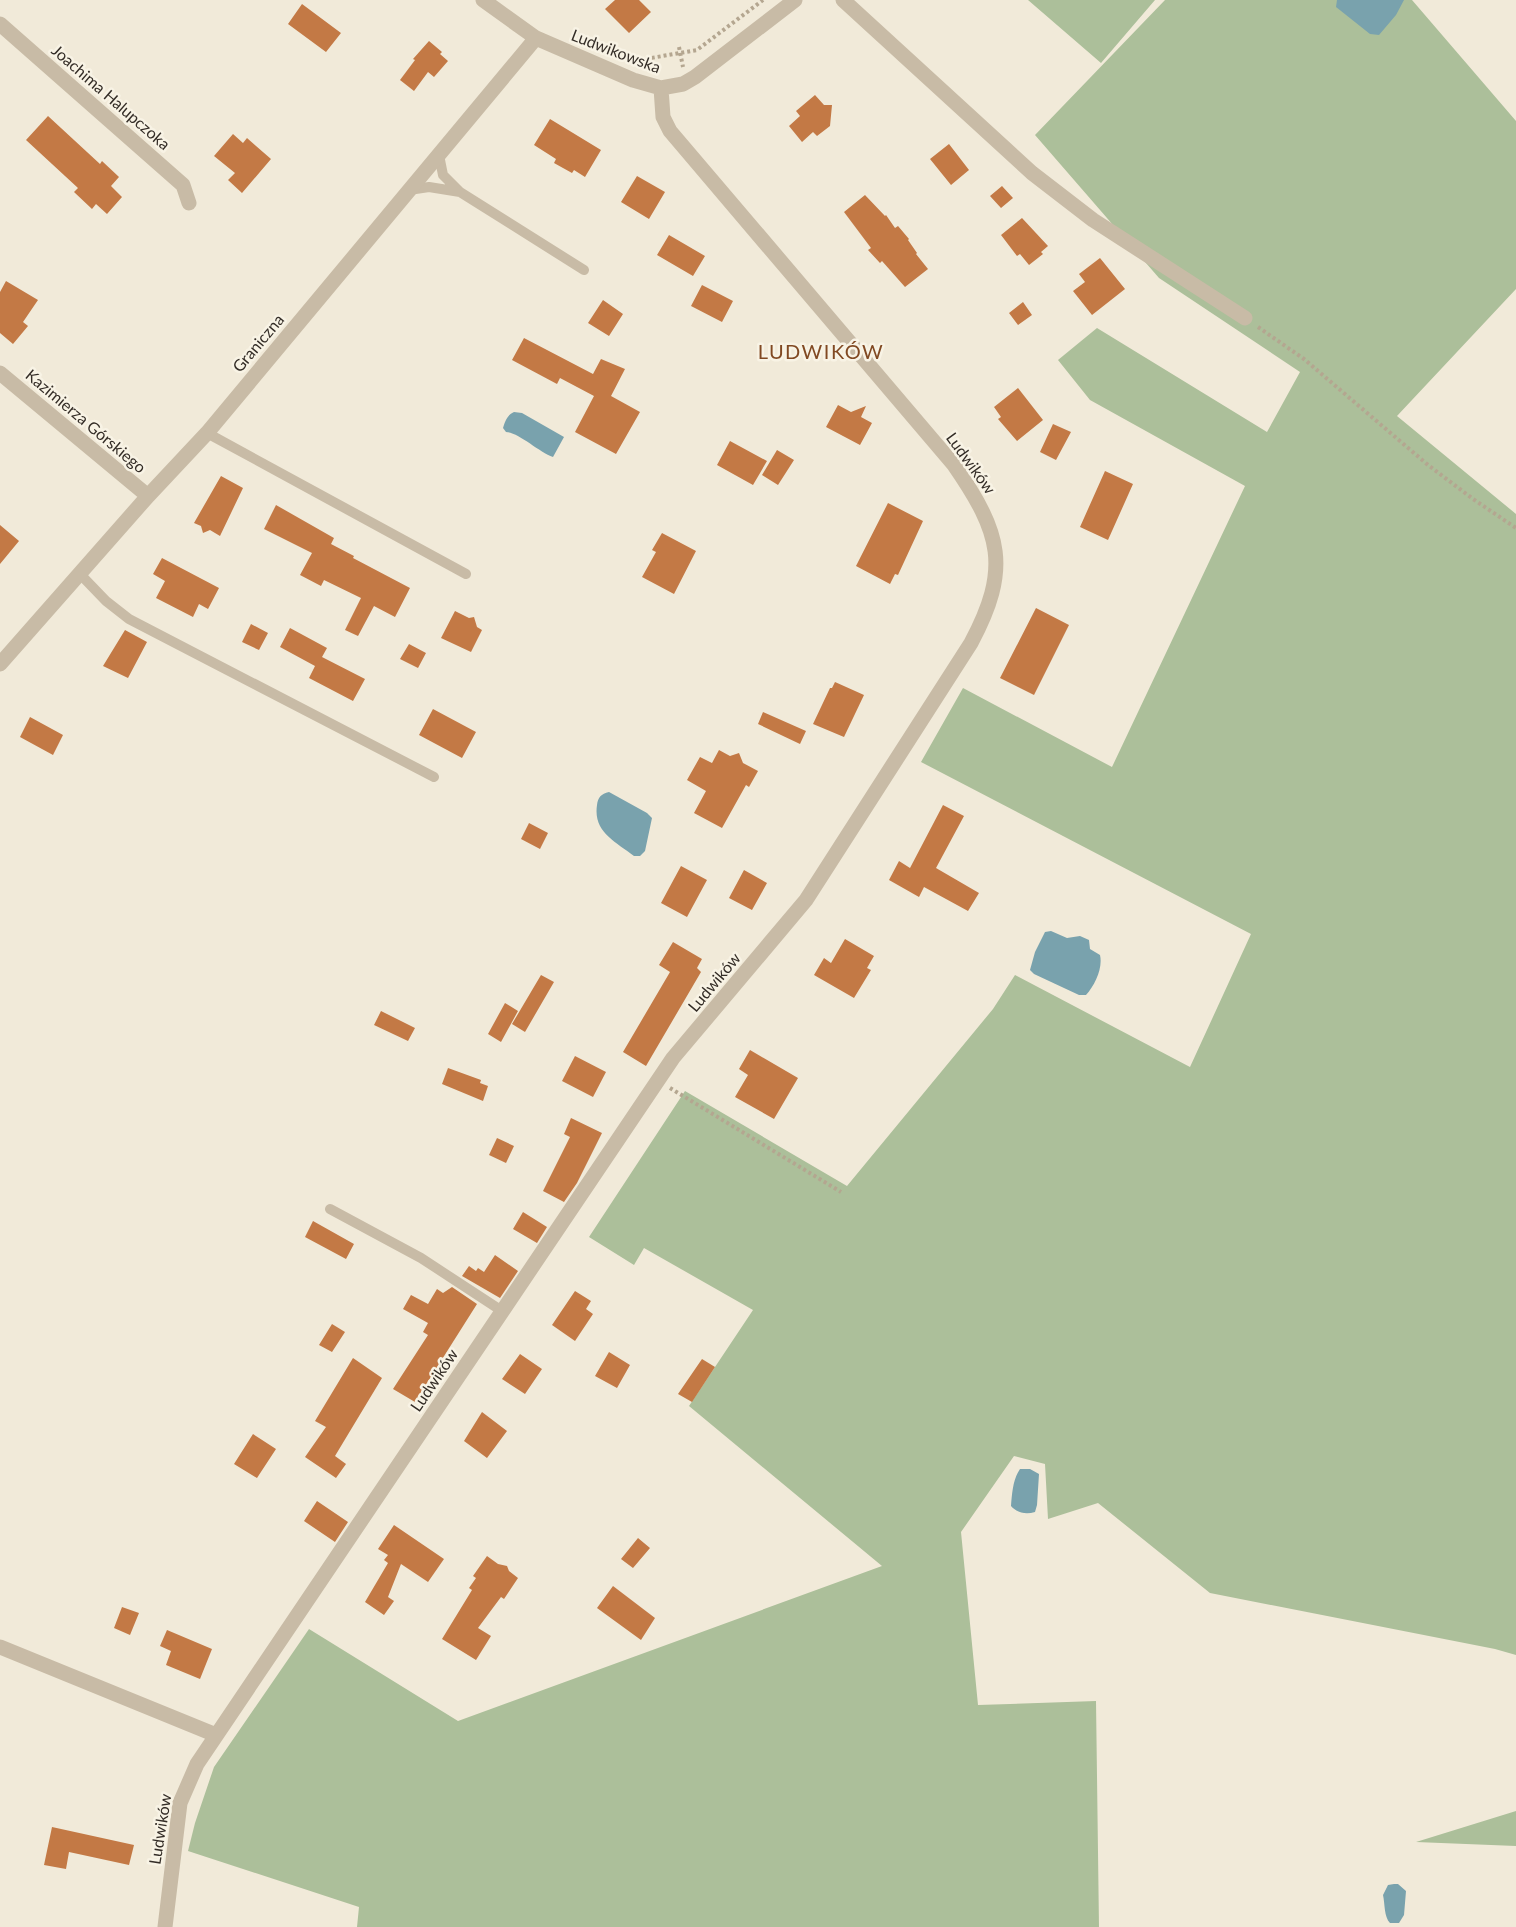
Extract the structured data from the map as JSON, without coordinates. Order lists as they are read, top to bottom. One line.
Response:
{"streets":{"street":["Ludwikowska","Joachima Halupczoka","Graniczna","Kazimierza Górskiego","Ludwików"]},"crossings":[["Ludwikowska","Graniczna"],["Ludwikowska","Ludwików"],["Graniczna","Kazimierza Górskiego"]],"districts":["LUDWIKÓW"]}
